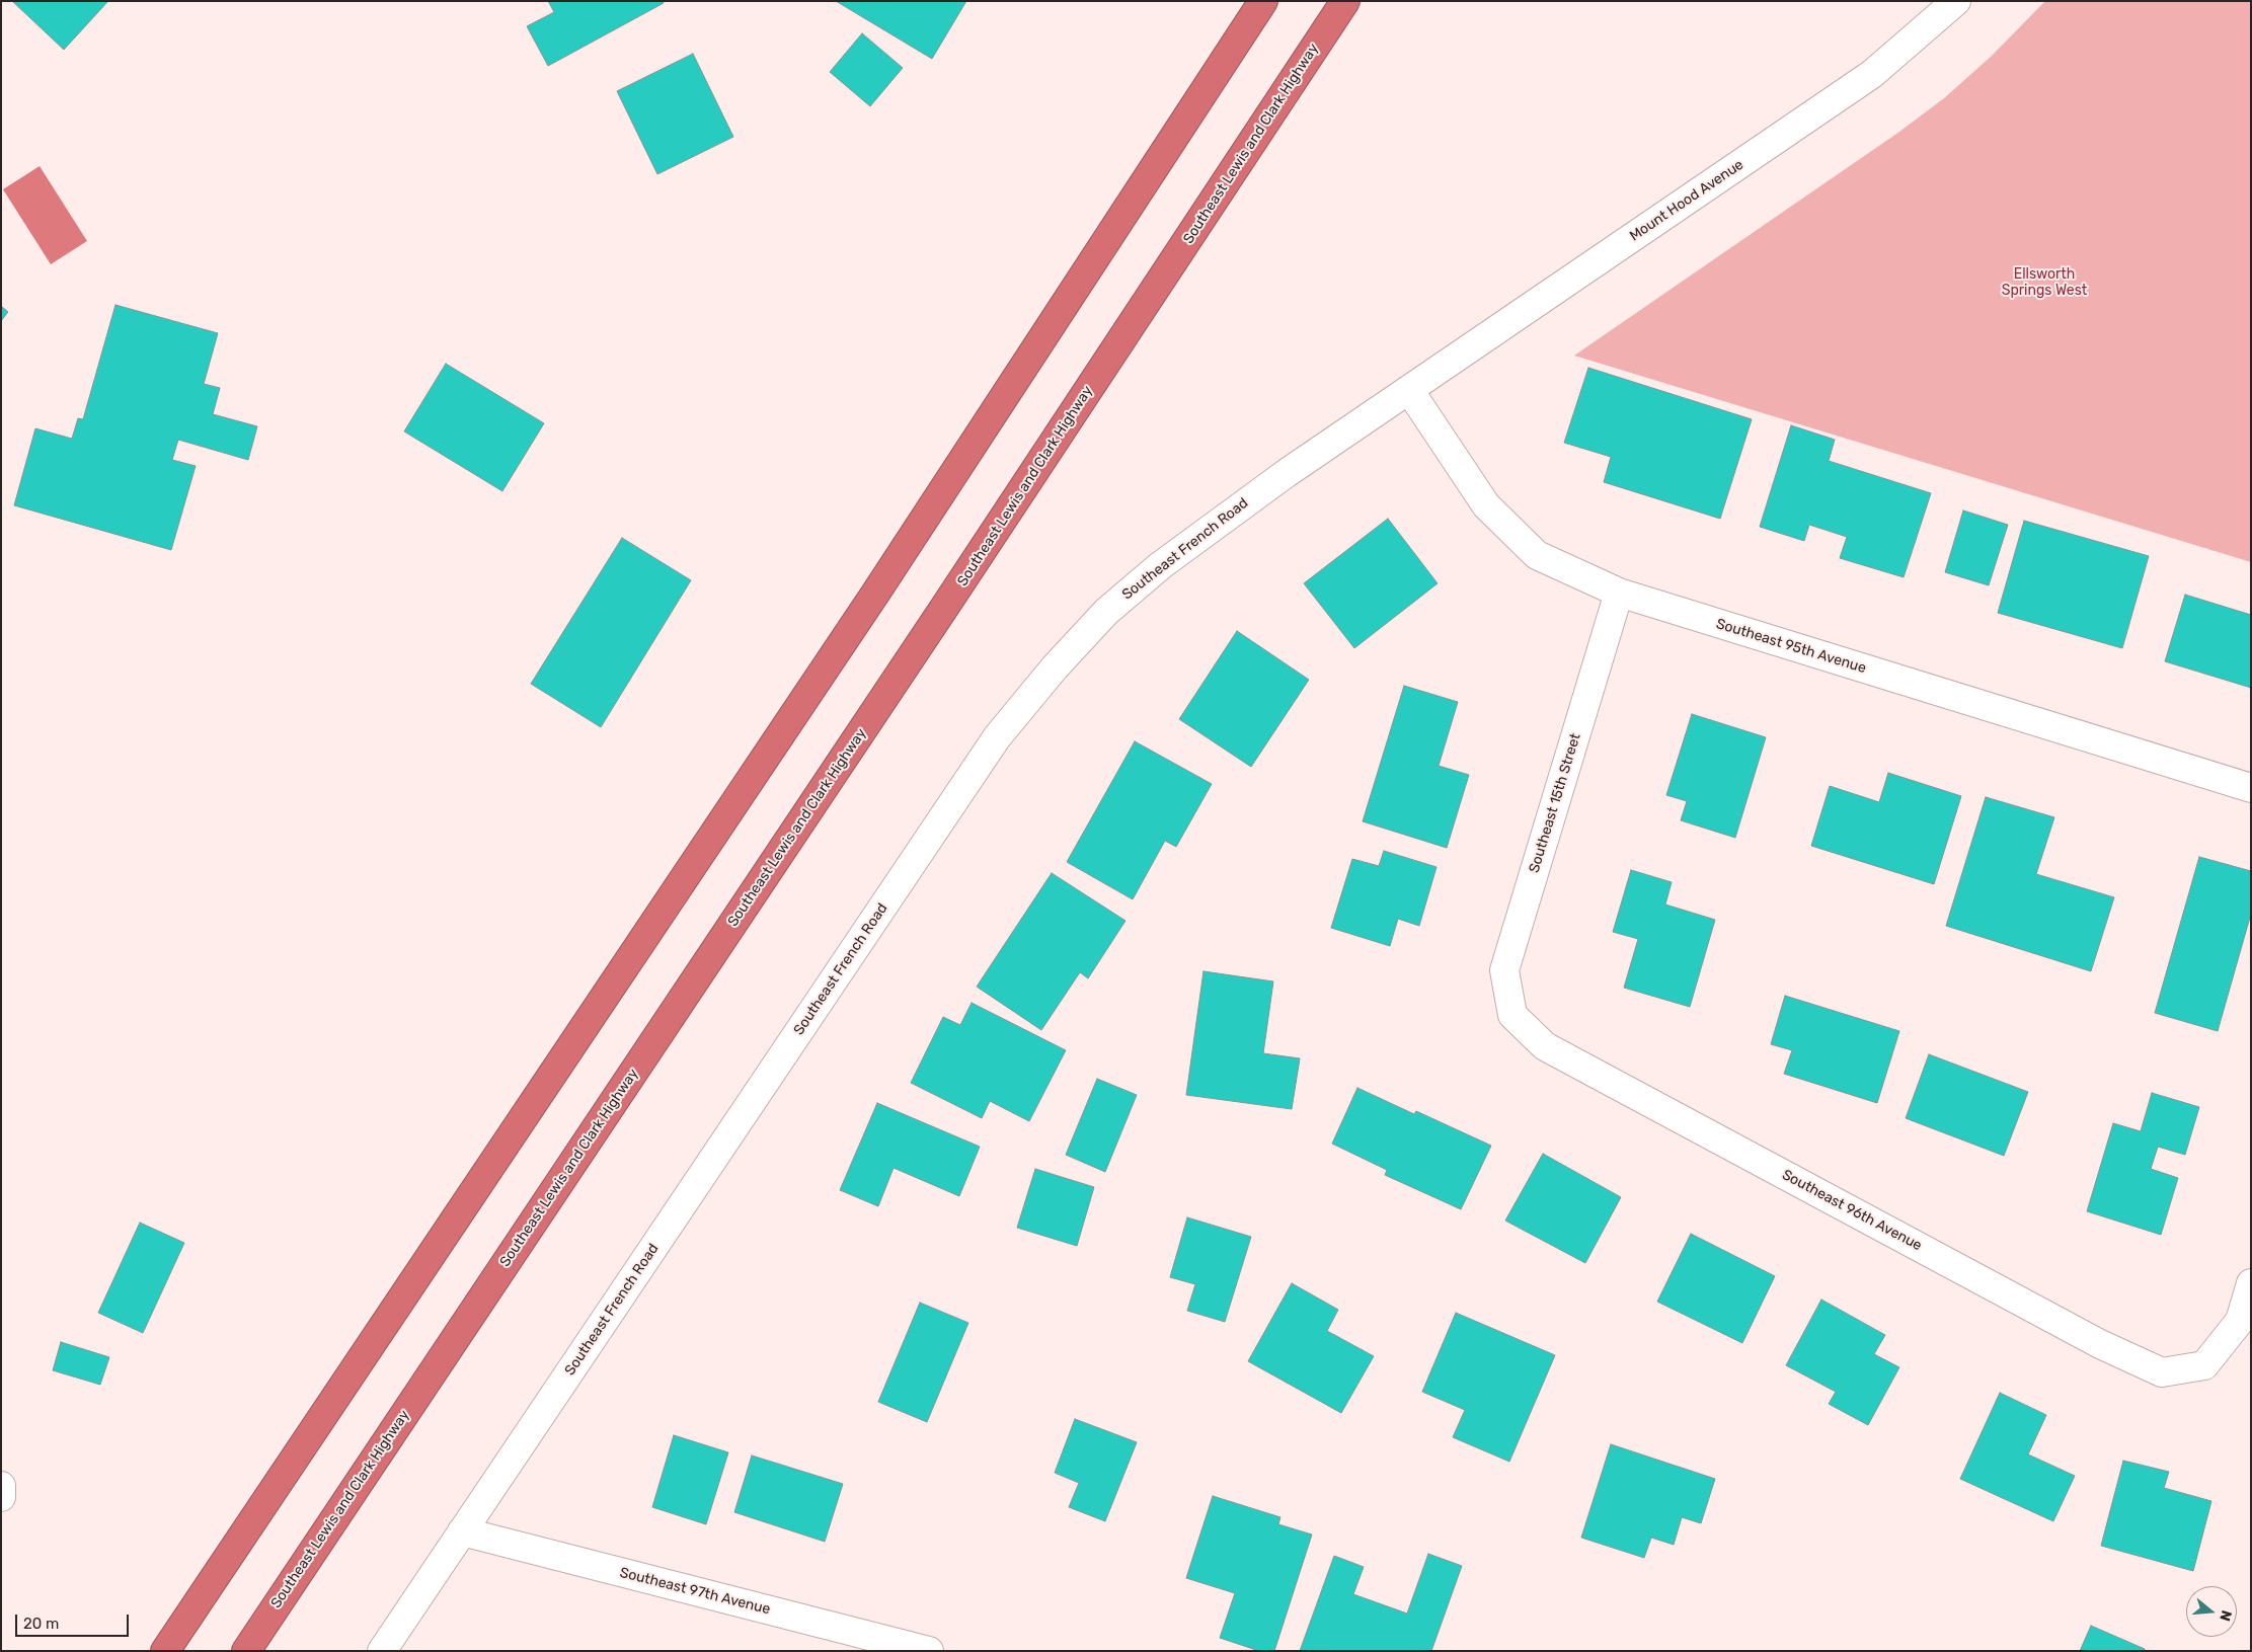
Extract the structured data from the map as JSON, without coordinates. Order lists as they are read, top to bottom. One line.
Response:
{"streets":{"highway":["Southeast Lewis and Clark Highway"],"street":["Mount Hood Avenue","Southeast French Road","Southeast 95th Avenue","Southeast 15th Street","Southeast 96th Avenue","Southeast 97th Avenue"]},"crossings":[["Mount Hood Avenue","Southeast French Road"],["Mount Hood Avenue","Southeast 95th Avenue"],["Southeast French Road","Southeast 95th Avenue"],["Southeast French Road","Southeast 97th Avenue"],["Southeast 95th Avenue","Southeast 15th Street"],["Southeast 15th Street","Southeast 96th Avenue"]],"parks":["Ellsworth Springs West"],"scale_bar":"20 m","north":"right"}
